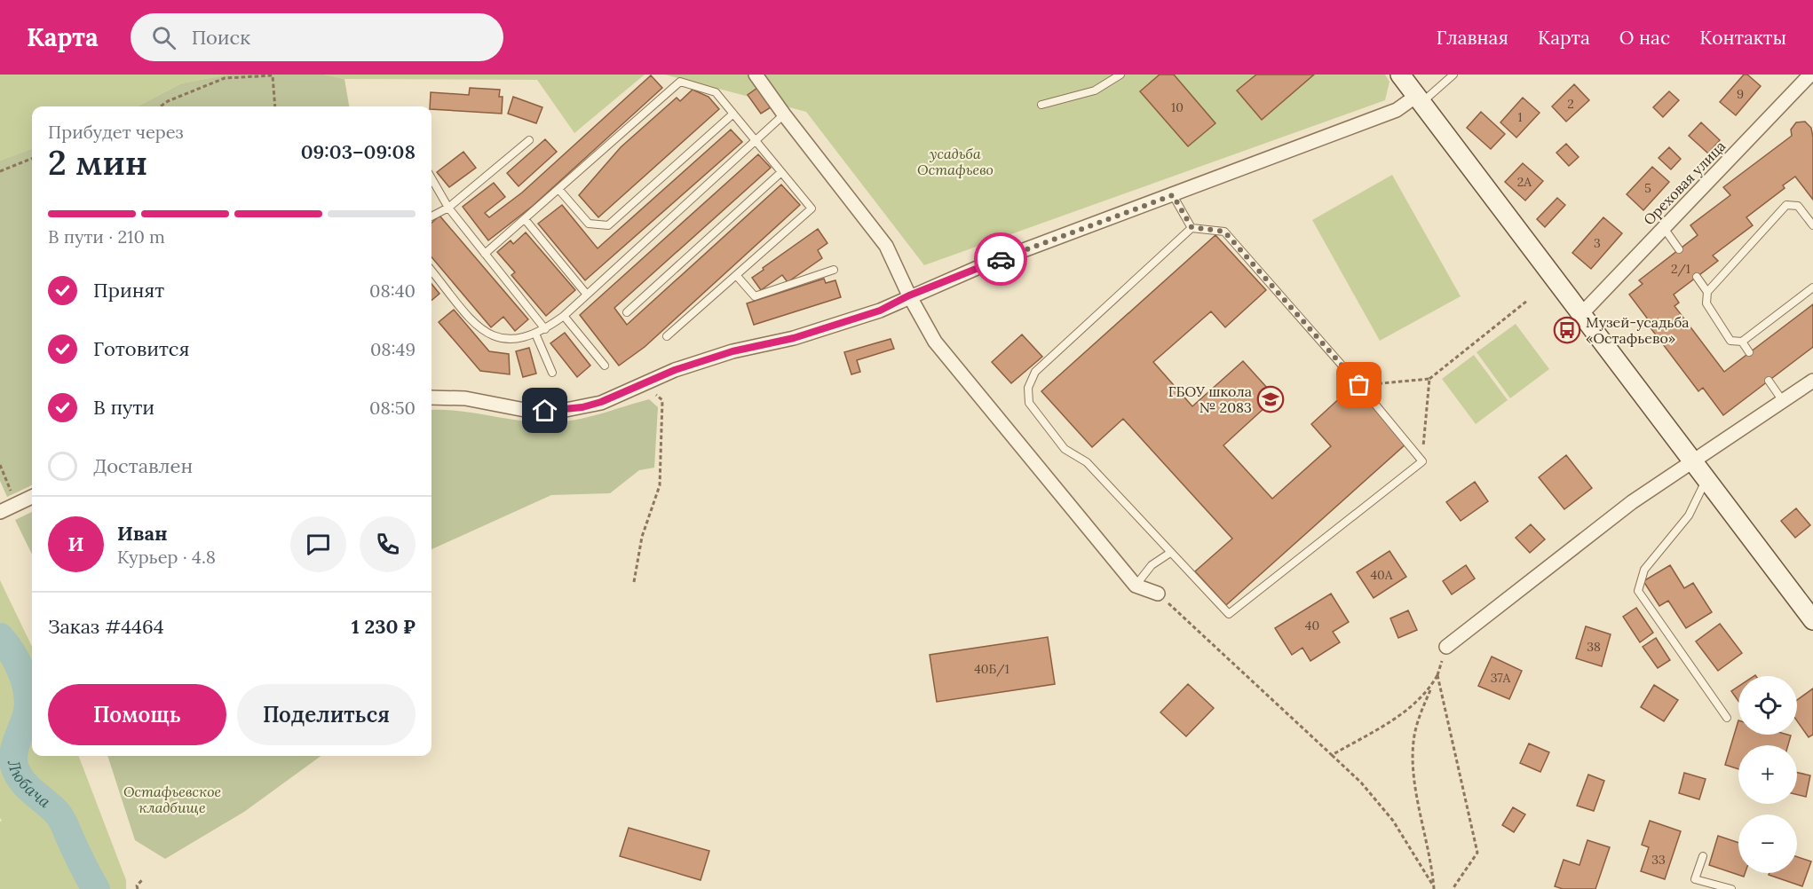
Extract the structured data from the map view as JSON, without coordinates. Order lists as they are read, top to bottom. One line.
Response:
{"streets":{"street":["Ореховая улица"]},"water":["Любача"],"parks":["усадьба Остафьево","Остафьевское кладбище"],"places":{"bus stop":["Музей-усадьба «Остафьево»"],"school or university":["ГБОУ школа № 2083"]},"house_numbers":["9","2","10","1","2А","5","3","2/1","40А","40","38","40Б/1","37А","33"],"page":{"header":"Карта","search":"Поиск","nav":["Главная","Карта","О нас","Контакты"],"heading":["2 мин","Прибудет через","09:03–09:08"],"panel":["Иван","Курьер · 4.8","Заказ #4464","1 230 ₽"],"bar":"В пути · 210 m","list":[["Принят","08:40"],["Готовится","08:49"],["В пути","08:50"],"Доставлен"],"round":"И","buttons":["Помощь","Поделиться"],"map_buttons":["+","−"]}}
